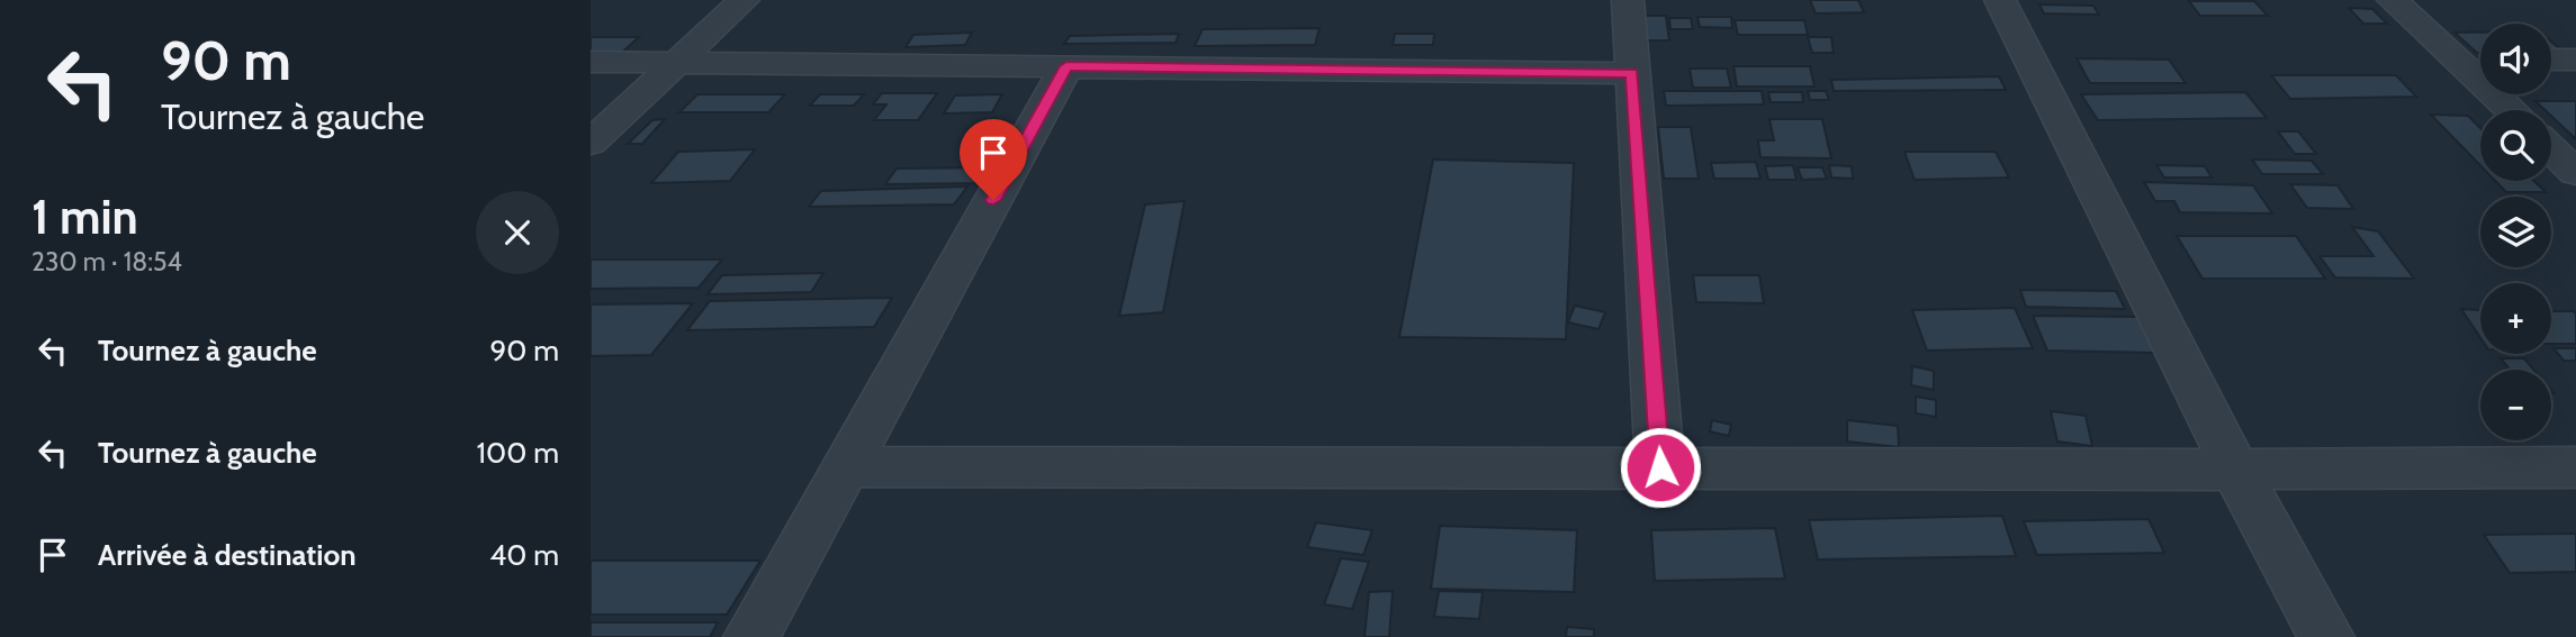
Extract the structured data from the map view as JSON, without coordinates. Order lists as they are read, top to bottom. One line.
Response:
{"page":{"turn":["90 m","Tournez à gauche"],"map_buttons":["+","−"],"heading":["1 min","230 m · 18:54"],"list":[{"name":"Tournez à gauche","value":"90 m"},{"name":"Tournez à gauche","value":"100 m"},{"name":"Arrivée à destination","value":"40 m"}]}}
